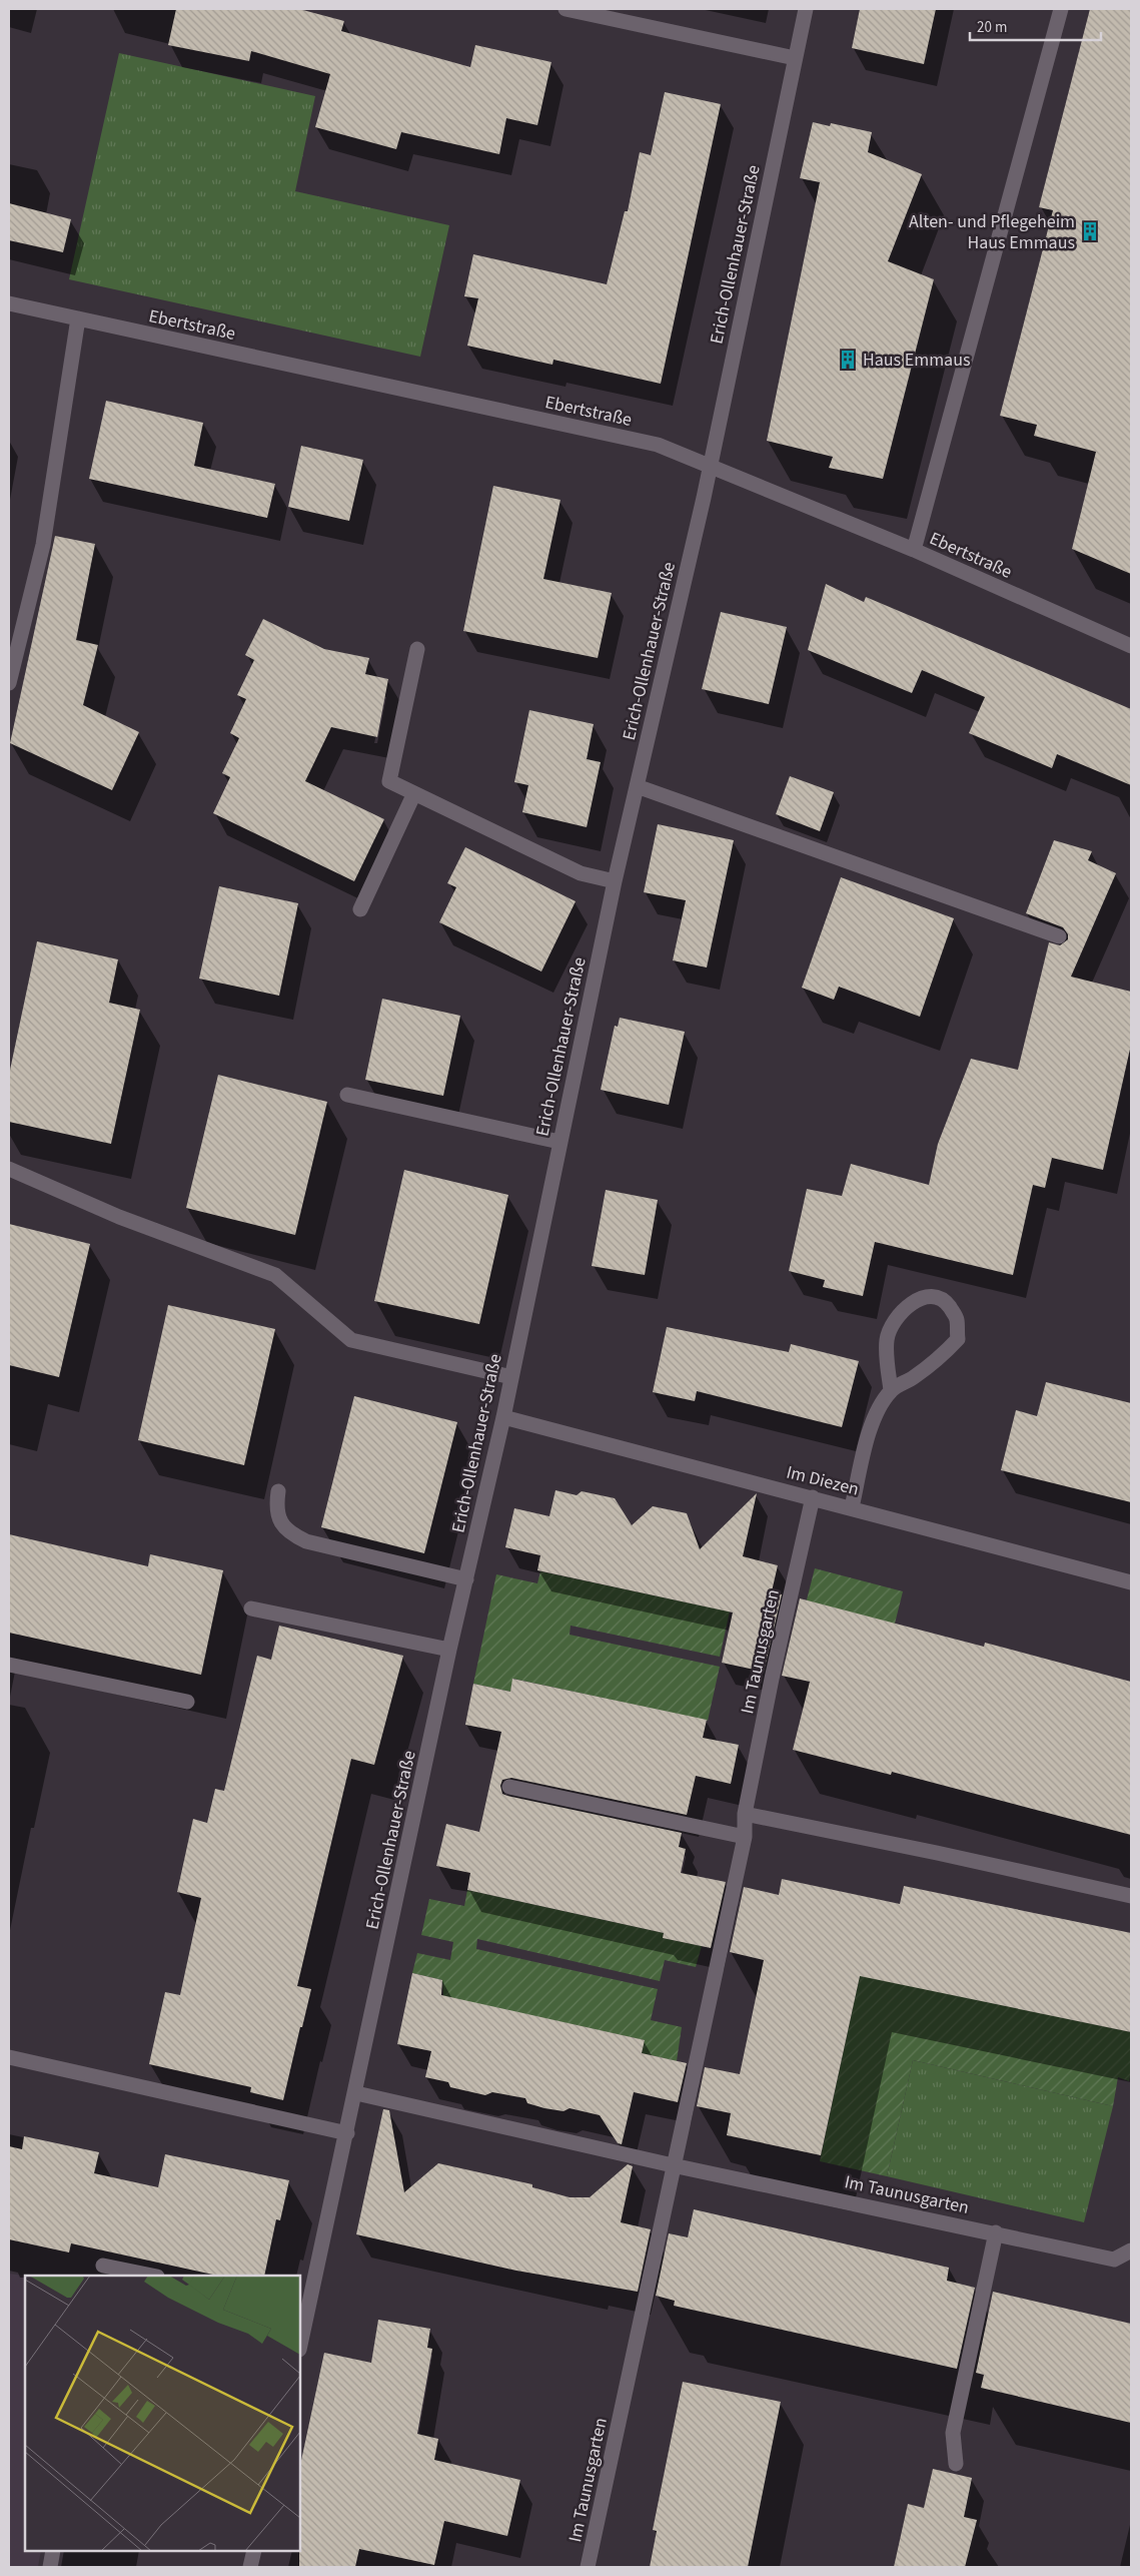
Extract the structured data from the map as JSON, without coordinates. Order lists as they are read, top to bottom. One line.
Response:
{"streets":{"street":["Erich-Ollenhauer-Straße","Ebertstraße","Im Diezen","Im Taunusgarten"]},"crossings":[["Erich-Ollenhauer-Straße","Ebertstraße"],["Erich-Ollenhauer-Straße","Im Diezen"],["Im Diezen","Im Taunusgarten"]],"places":{"building":["Alten- und Pflegeheim Haus Emmaus","Haus Emmaus"]},"scale_bar":"20 m"}
